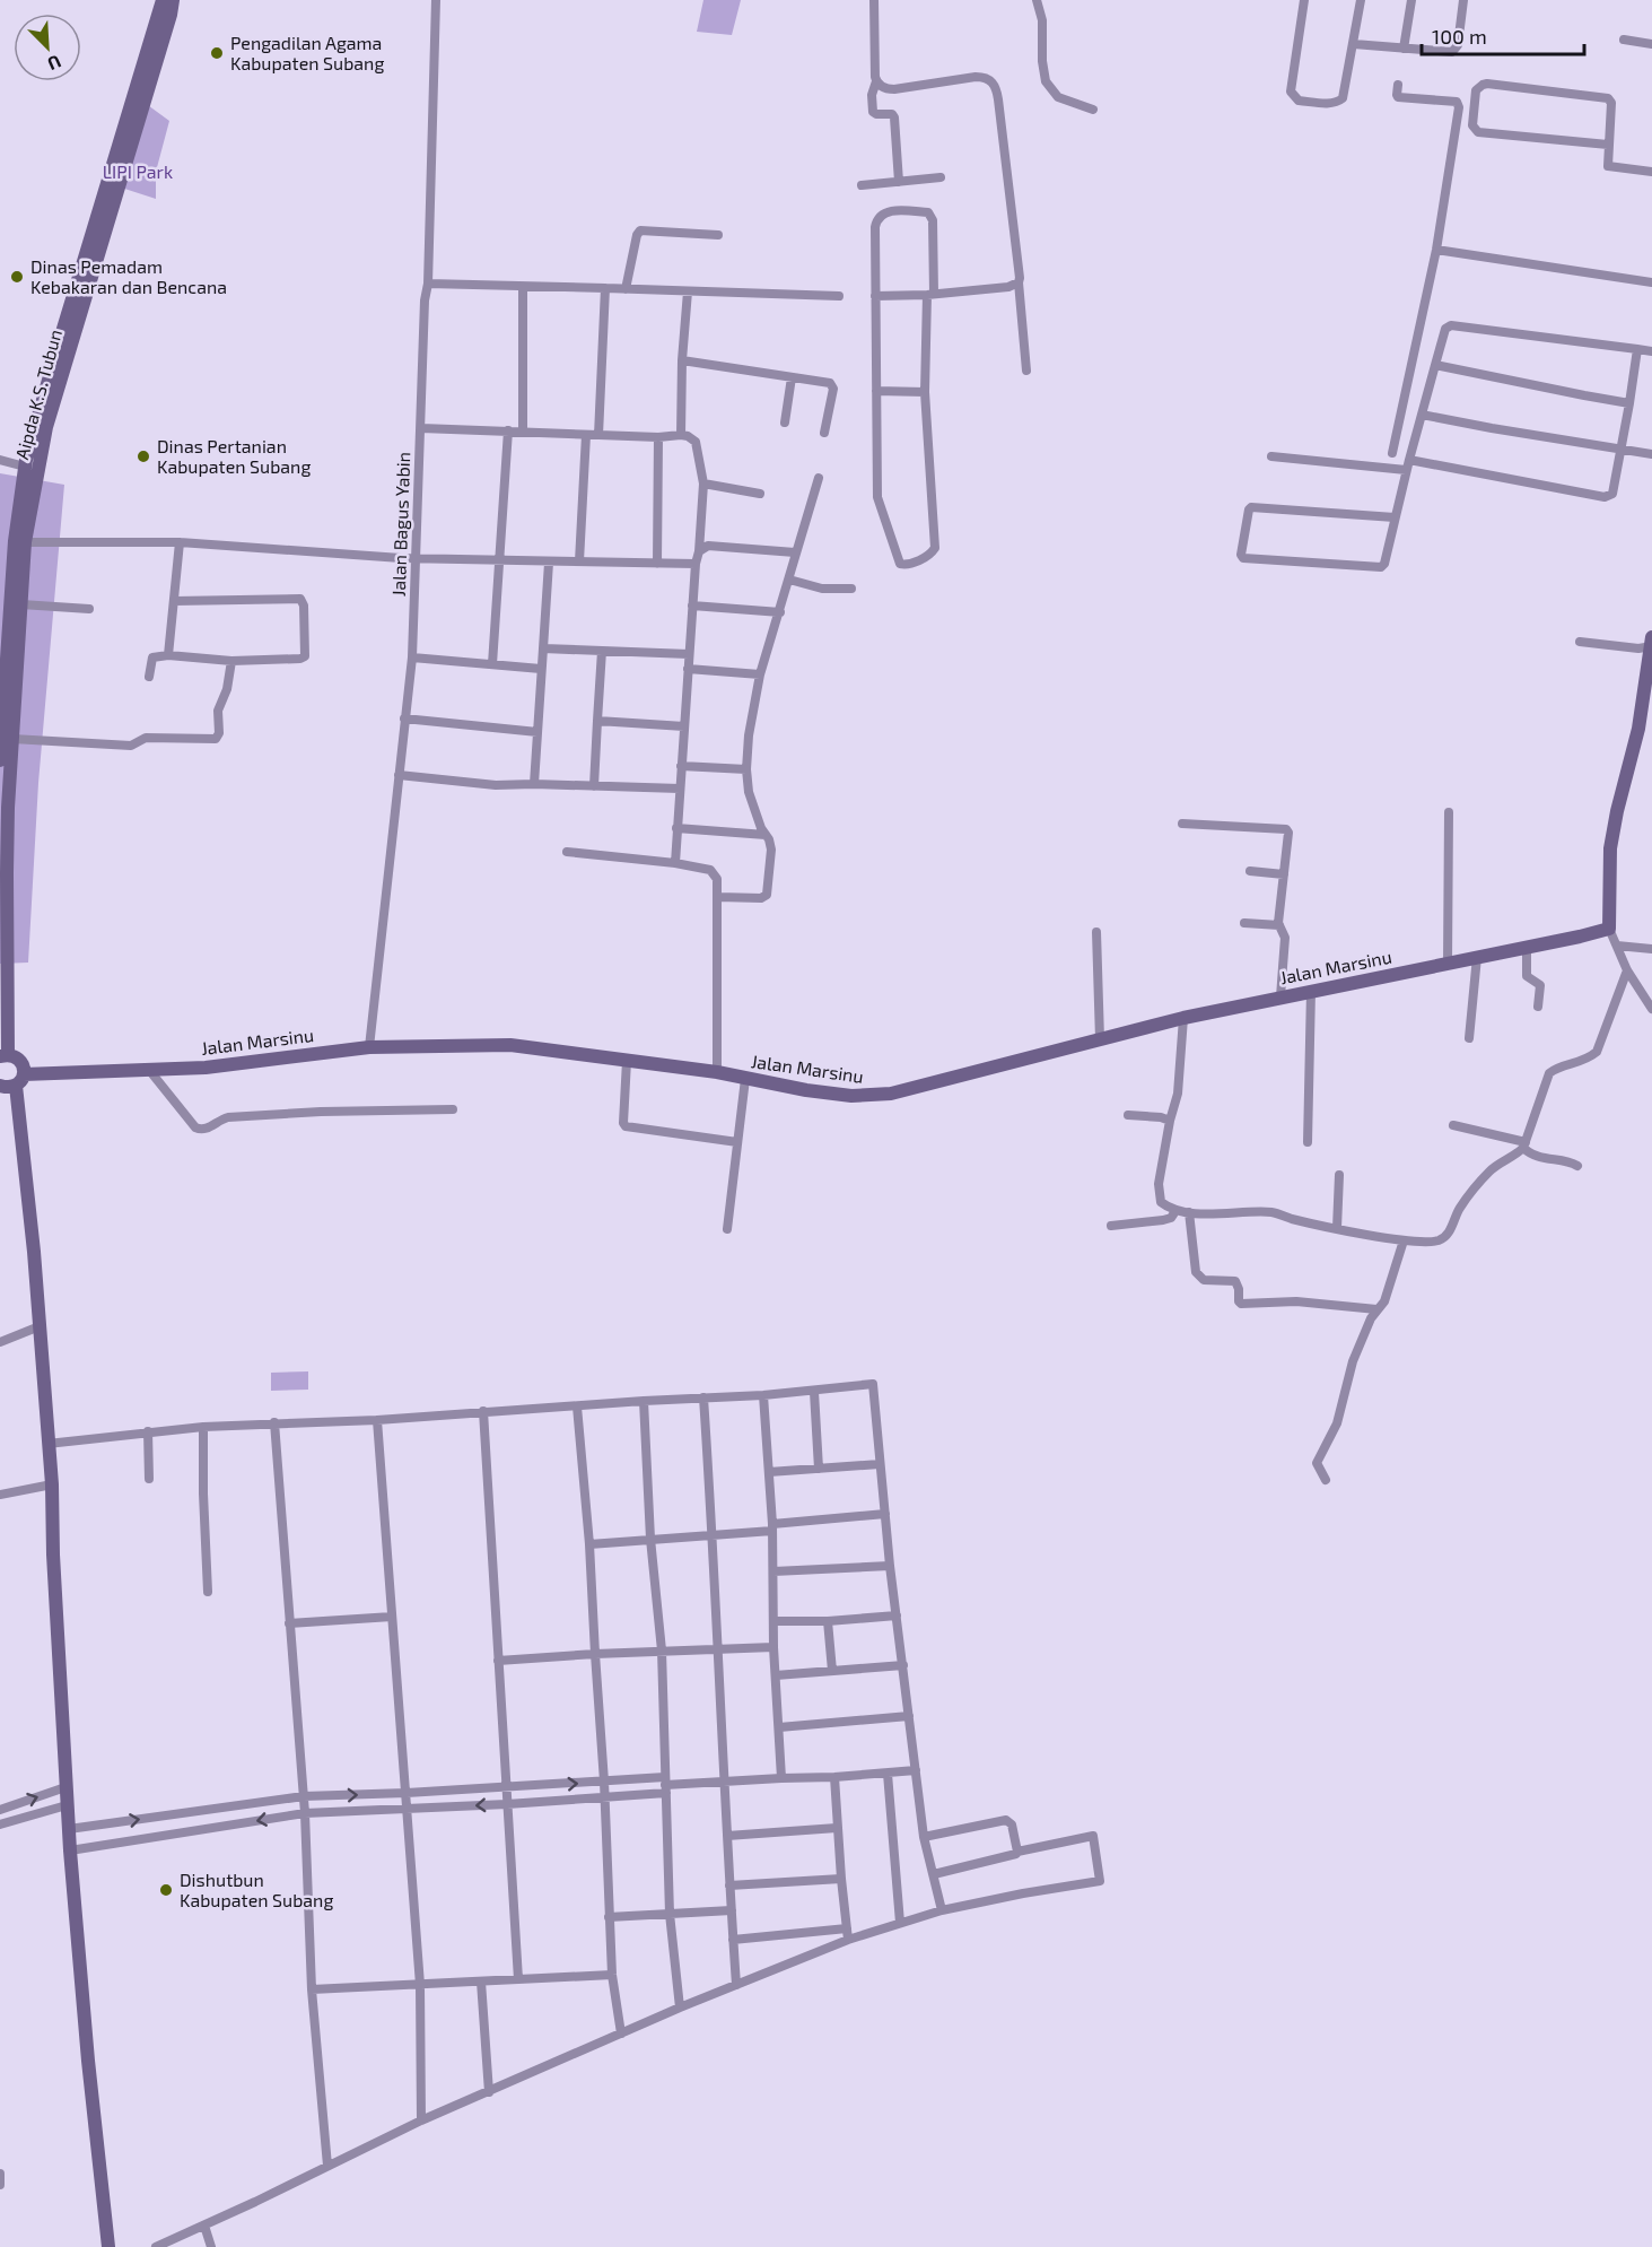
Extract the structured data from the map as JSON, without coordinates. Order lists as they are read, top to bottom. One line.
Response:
{"streets":{"street":["Aipda K.S. Tubun","Jalan Bagus Yabin","Jalan Marsinu"]},"crossings":[["Jalan Bagus Yabin","Jalan Marsinu"]],"parks":["LIPI Park"],"places":["Pengadilan Agama Kabupaten Subang","Dinas Pemadam Kebakaran dan Bencana","Dinas Pertanian Kabupaten Subang","Dishutbun Kabupaten Subang"],"scale_bar":"100 m","north":"bottom right"}
